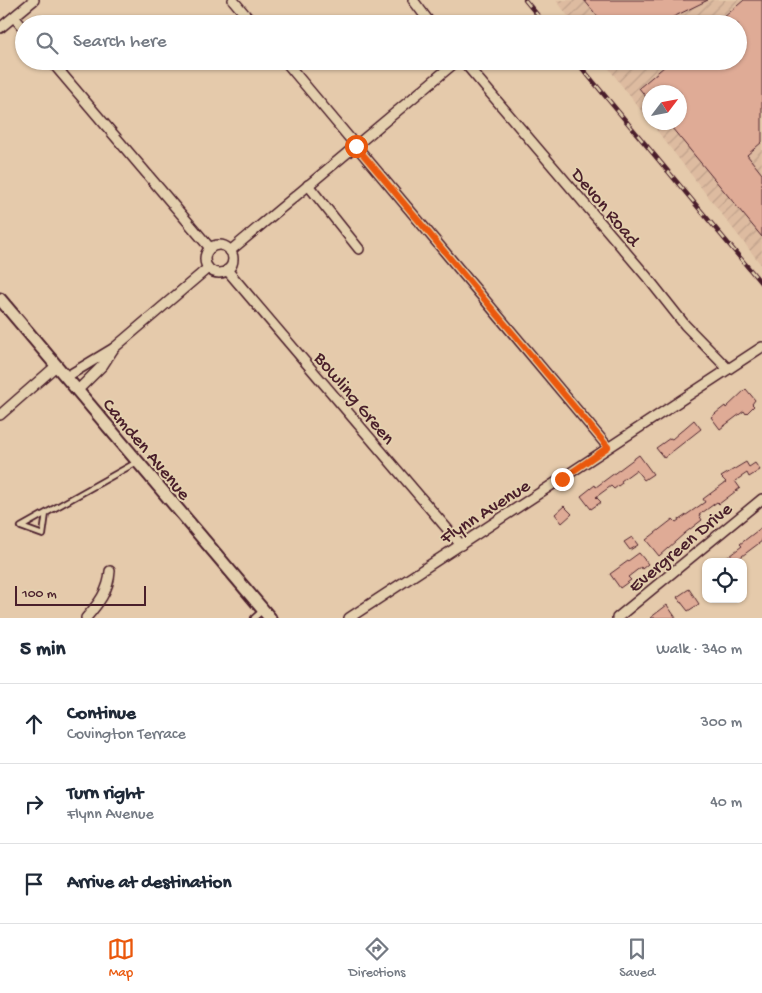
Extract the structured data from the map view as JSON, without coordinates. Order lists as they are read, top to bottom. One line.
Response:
{"streets":{"main road":["Camden Avenue"],"street":["Devon Road","Bowling Green","Flynn Avenue","Evergreen Drive"]},"crossings":[["Devon Road","Flynn Avenue"],["Bowling Green","Flynn Avenue"]],"scale_bar":"100 m","north":"top right","page":{"search":"Search here","scale":"100 m","heading":["5 min","Walk · 340 m"],"list":[["Continue","Covington Terrace","300 m"],["Turn right","Flynn Avenue","40 m"],"Arrive at destination"],"nav":["Map","Directions","Saved"]}}
